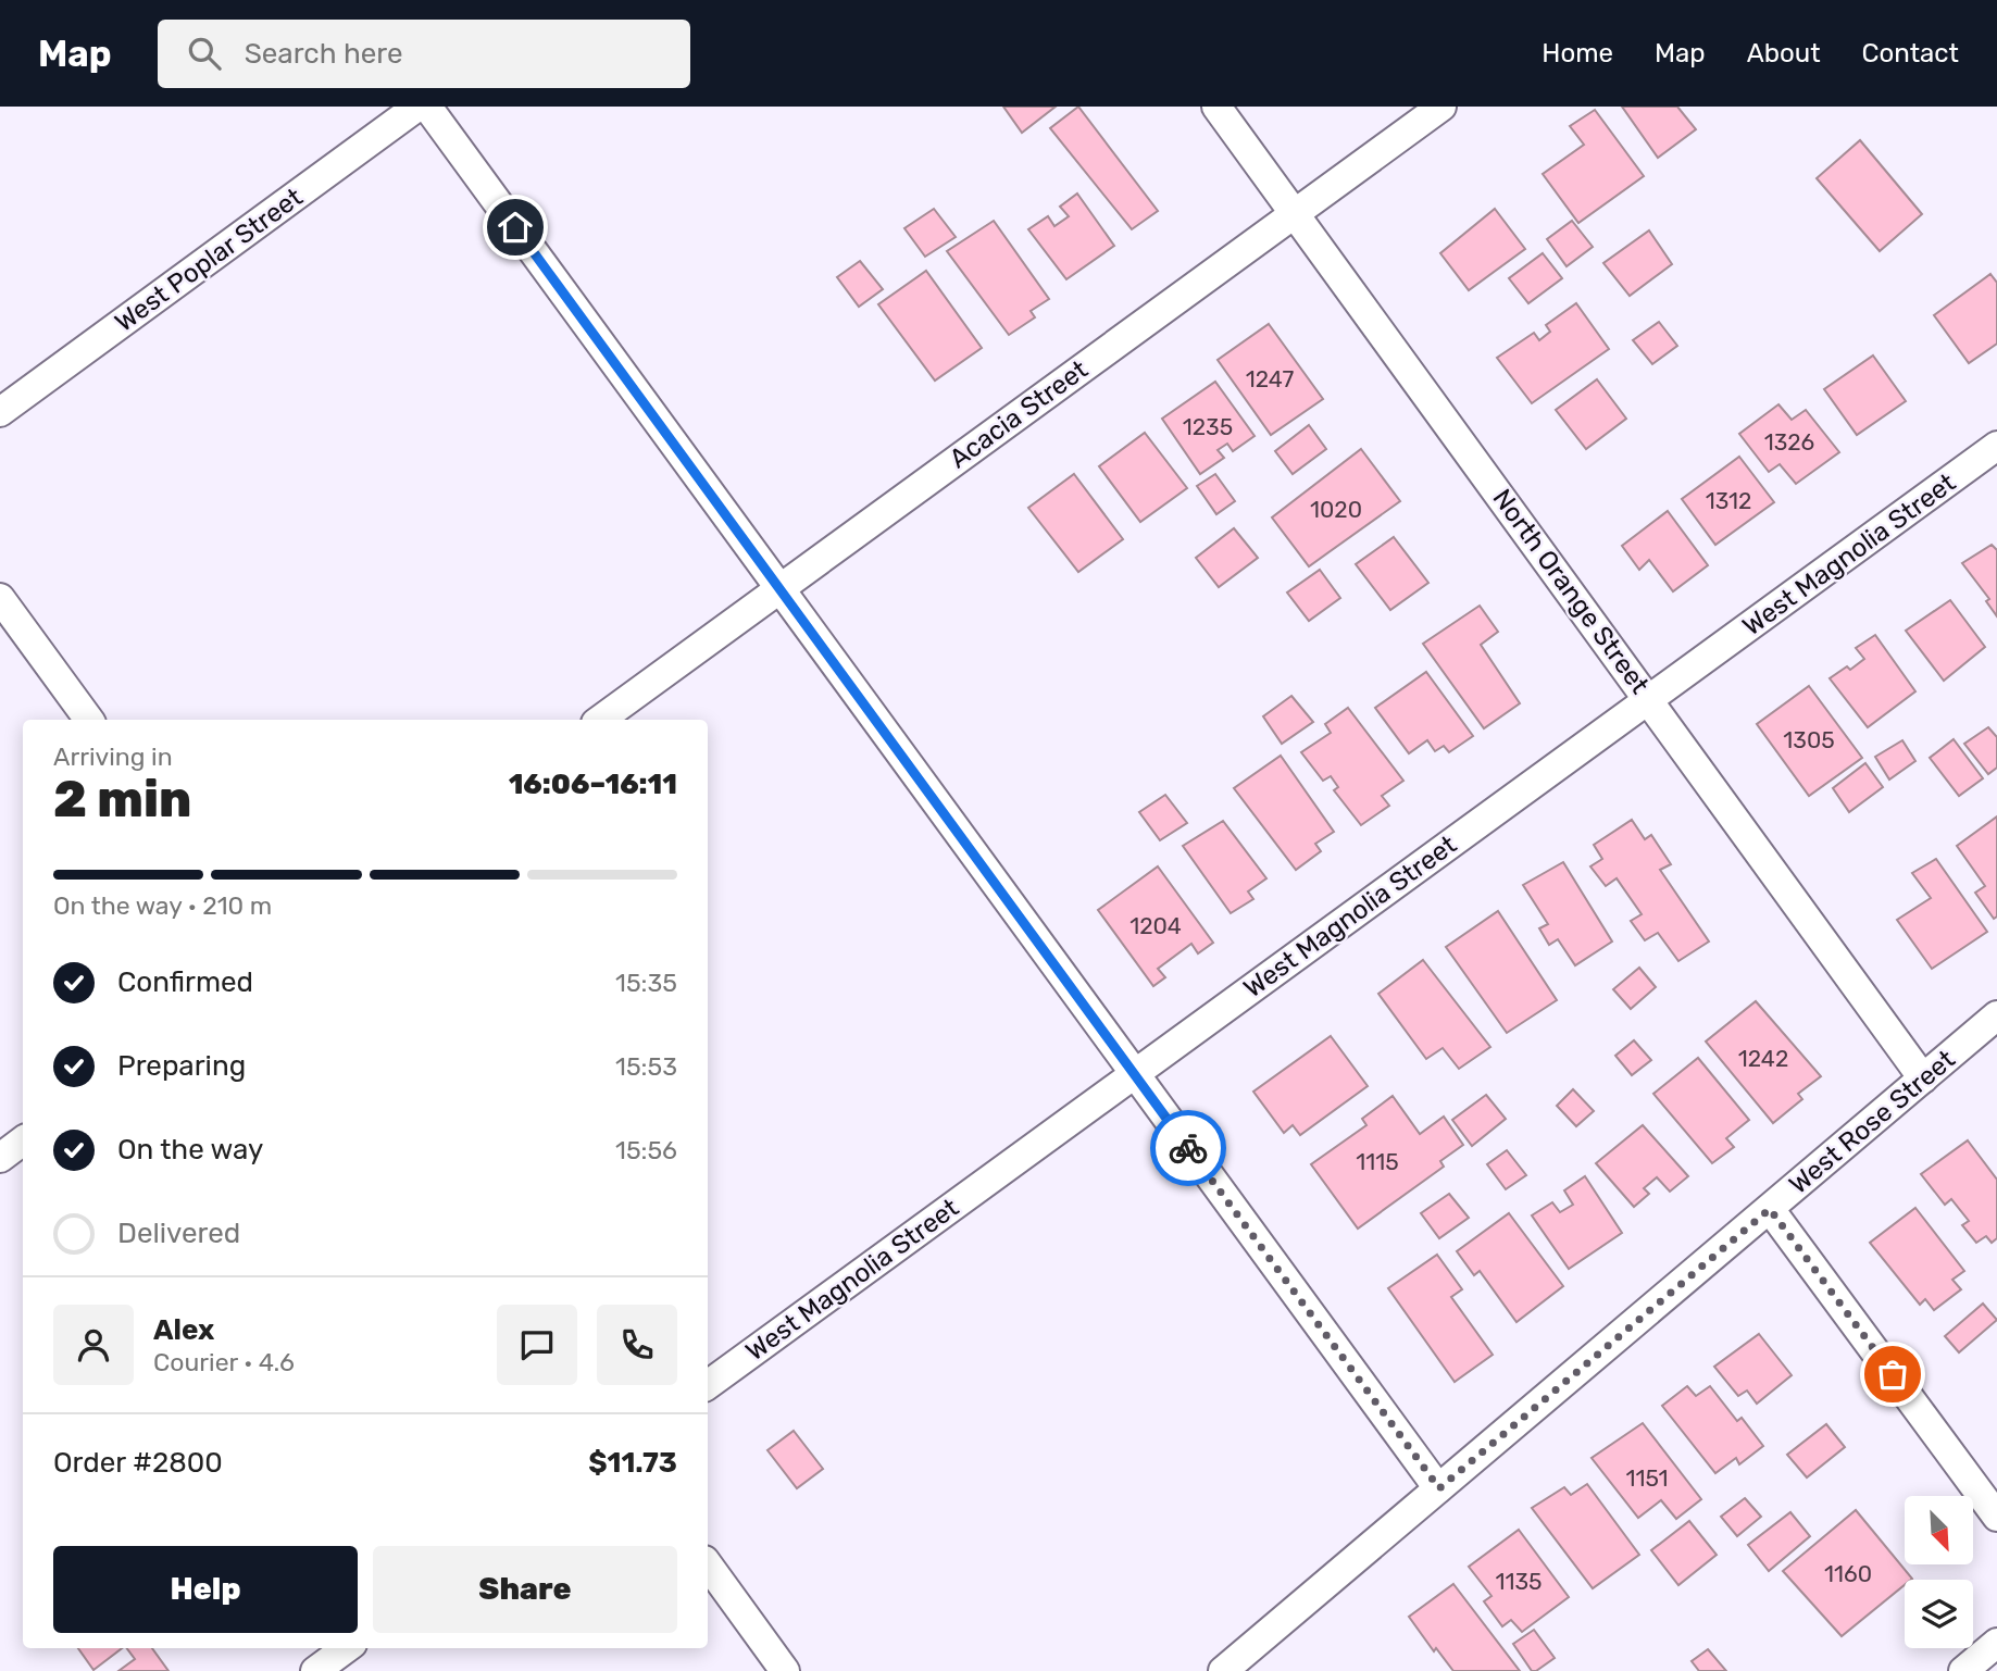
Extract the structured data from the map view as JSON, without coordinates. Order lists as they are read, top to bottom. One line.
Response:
{"streets":{"street":["West Poplar Street","Acacia Street","West Magnolia Street","North Orange Street","West Rose Street"]},"crossings":[["Acacia Street","North Orange Street"],["West Magnolia Street","North Orange Street"],["North Orange Street","West Rose Street"]],"house_numbers":["1247","1235","1326","1312","1020","1305","1204","1242","1115","1151","1160","1135"],"north":"bottom right","page":{"header":"Map","search":"Search here","nav":["Home","Map","About","Contact"],"heading":["2 min","Arriving in","16:06–16:11"],"panel":["Alex","Courier · 4.6","Order #2800","$11.73"],"bar":"On the way · 210 m","list":[["Confirmed","15:35"],["Preparing","15:53"],["On the way","15:56"],"Delivered"],"buttons":["Help","Share"]}}
